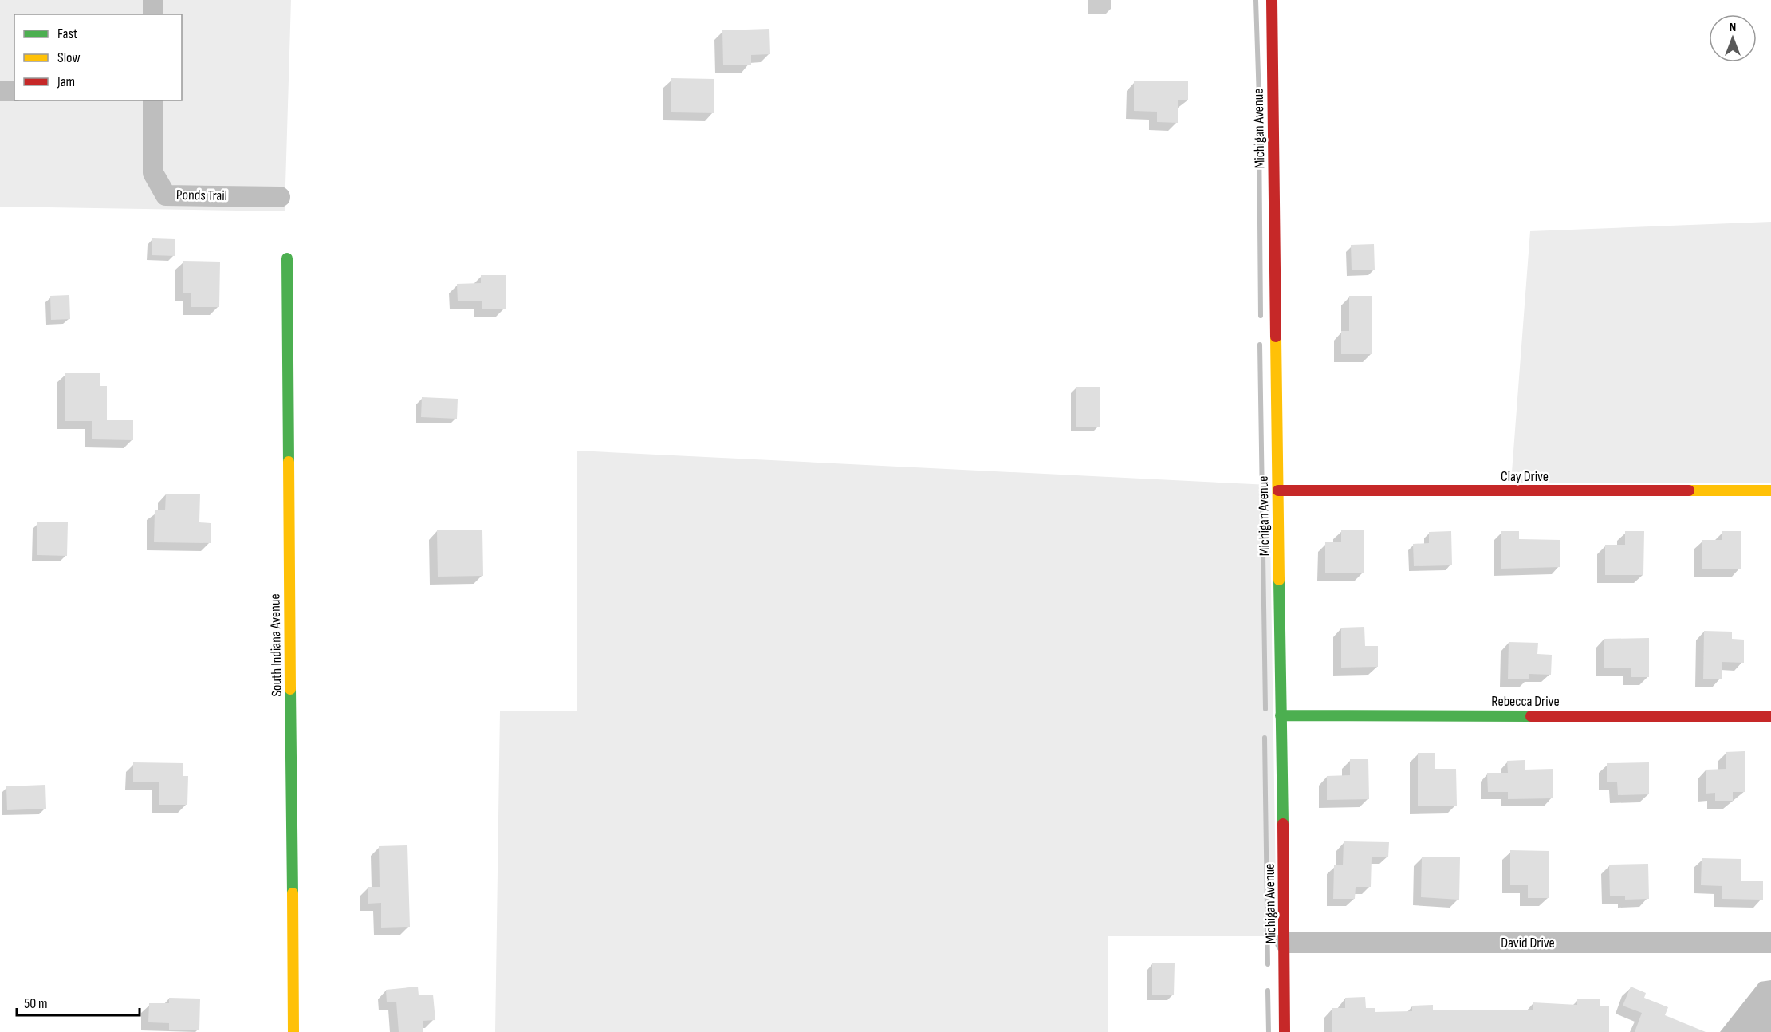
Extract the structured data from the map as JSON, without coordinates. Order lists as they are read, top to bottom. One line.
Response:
{"streets":{"street":["Michigan Avenue","Ponds Trail","Clay Drive","South Indiana Avenue","Rebecca Drive","David Drive"]},"crossings":[["Michigan Avenue","Clay Drive"],["Michigan Avenue","Rebecca Drive"],["Michigan Avenue","David Drive"]],"legend":["Fast","Slow","Jam"],"scale_bar":"50 m","north":"top"}
